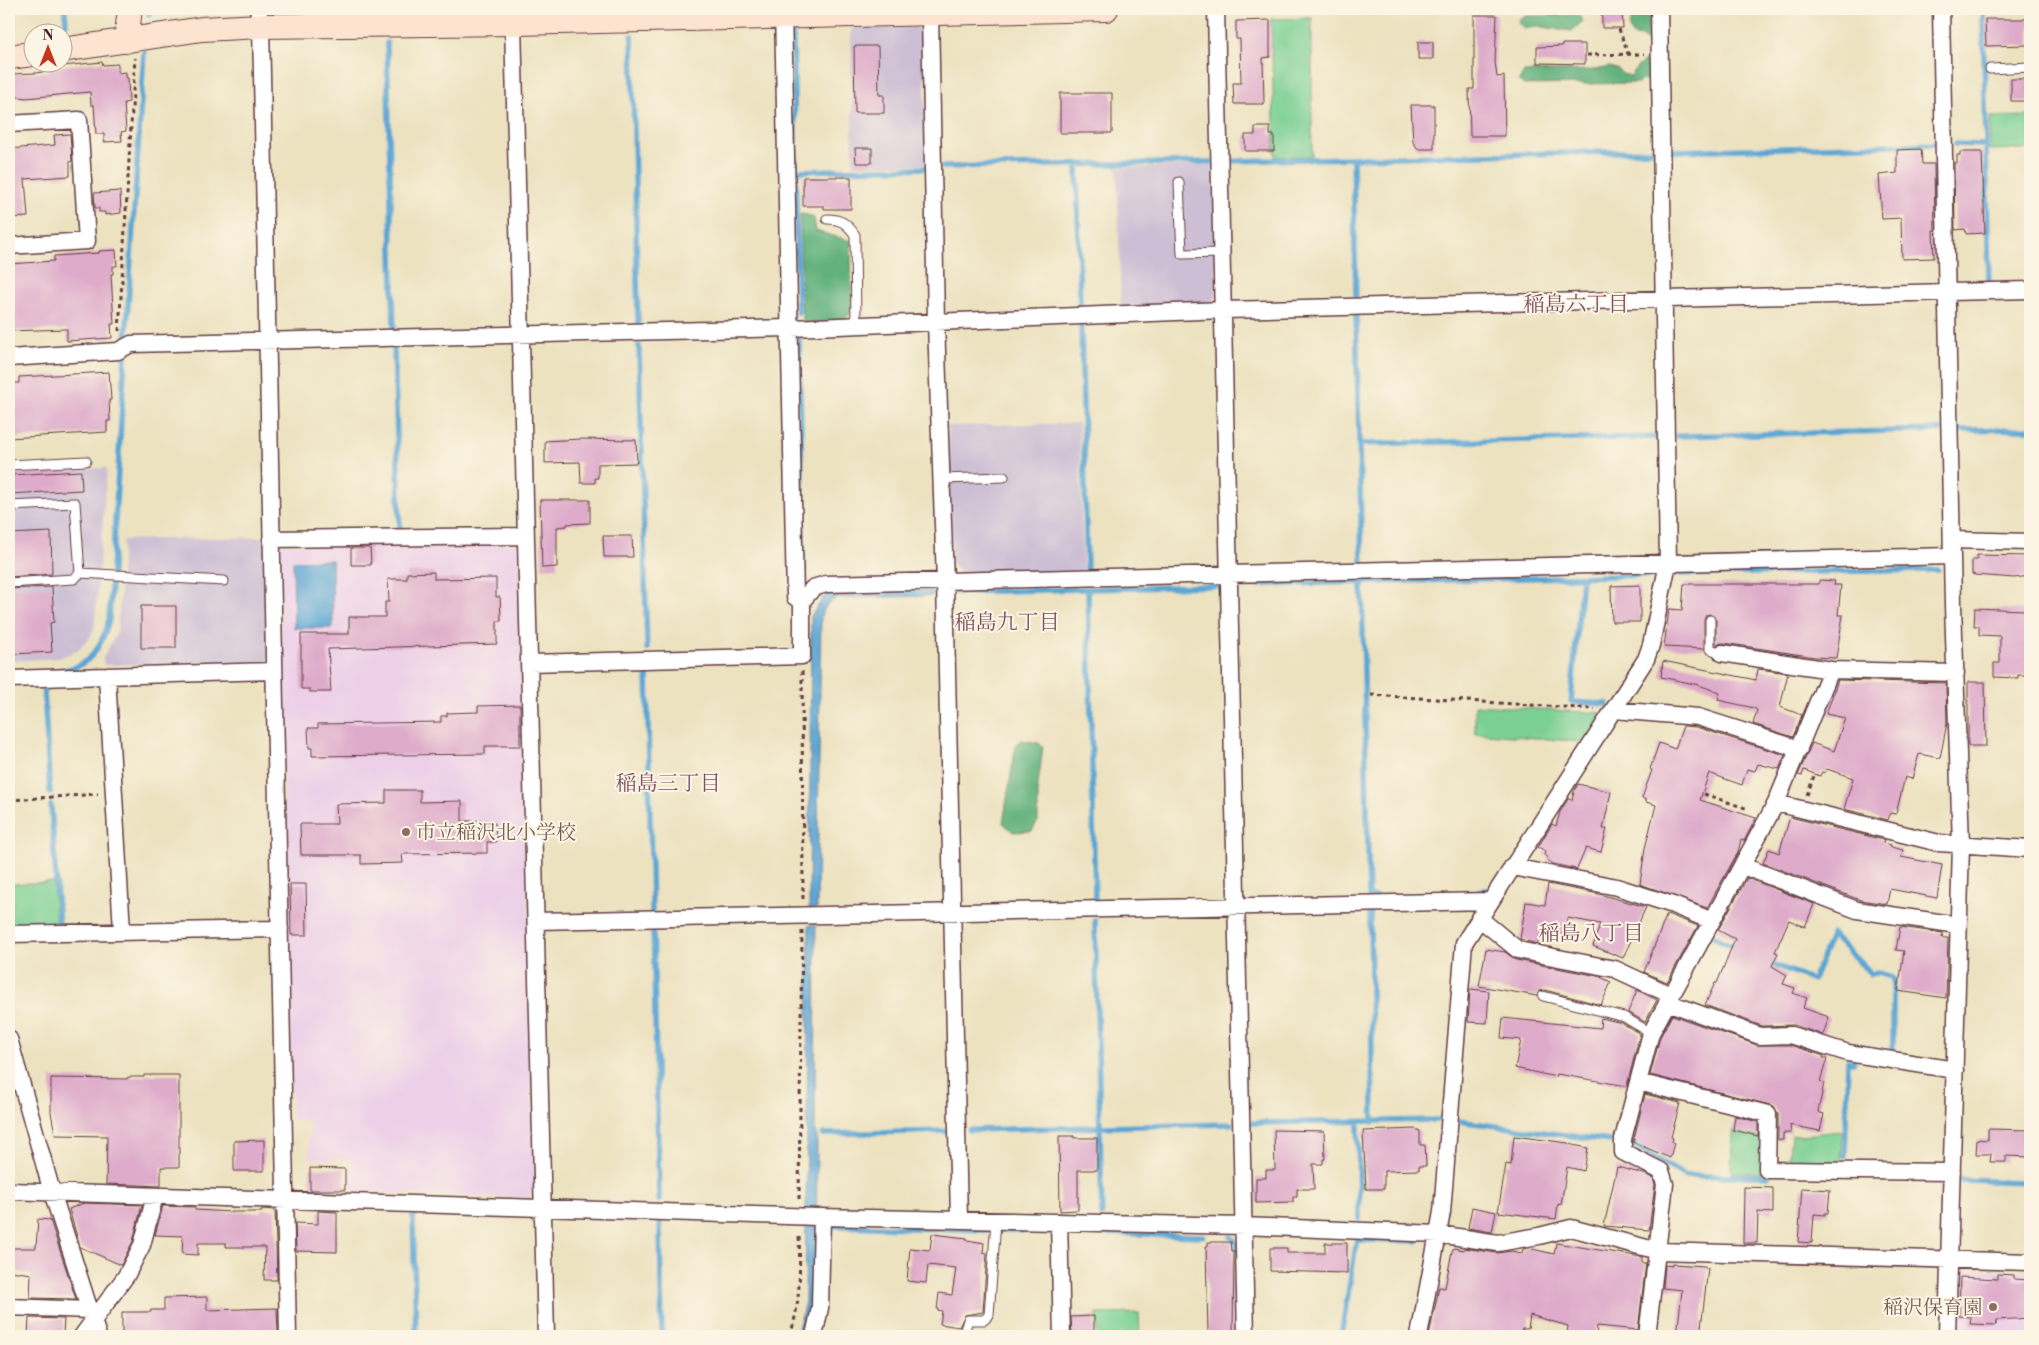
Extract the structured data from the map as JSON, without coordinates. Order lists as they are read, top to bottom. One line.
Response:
{"districts":["稲島六丁目","稲島九丁目","稲島三丁目","稲島八丁目"],"places":["市立稲沢北小学校","稲沢保育園"],"north":"top"}
